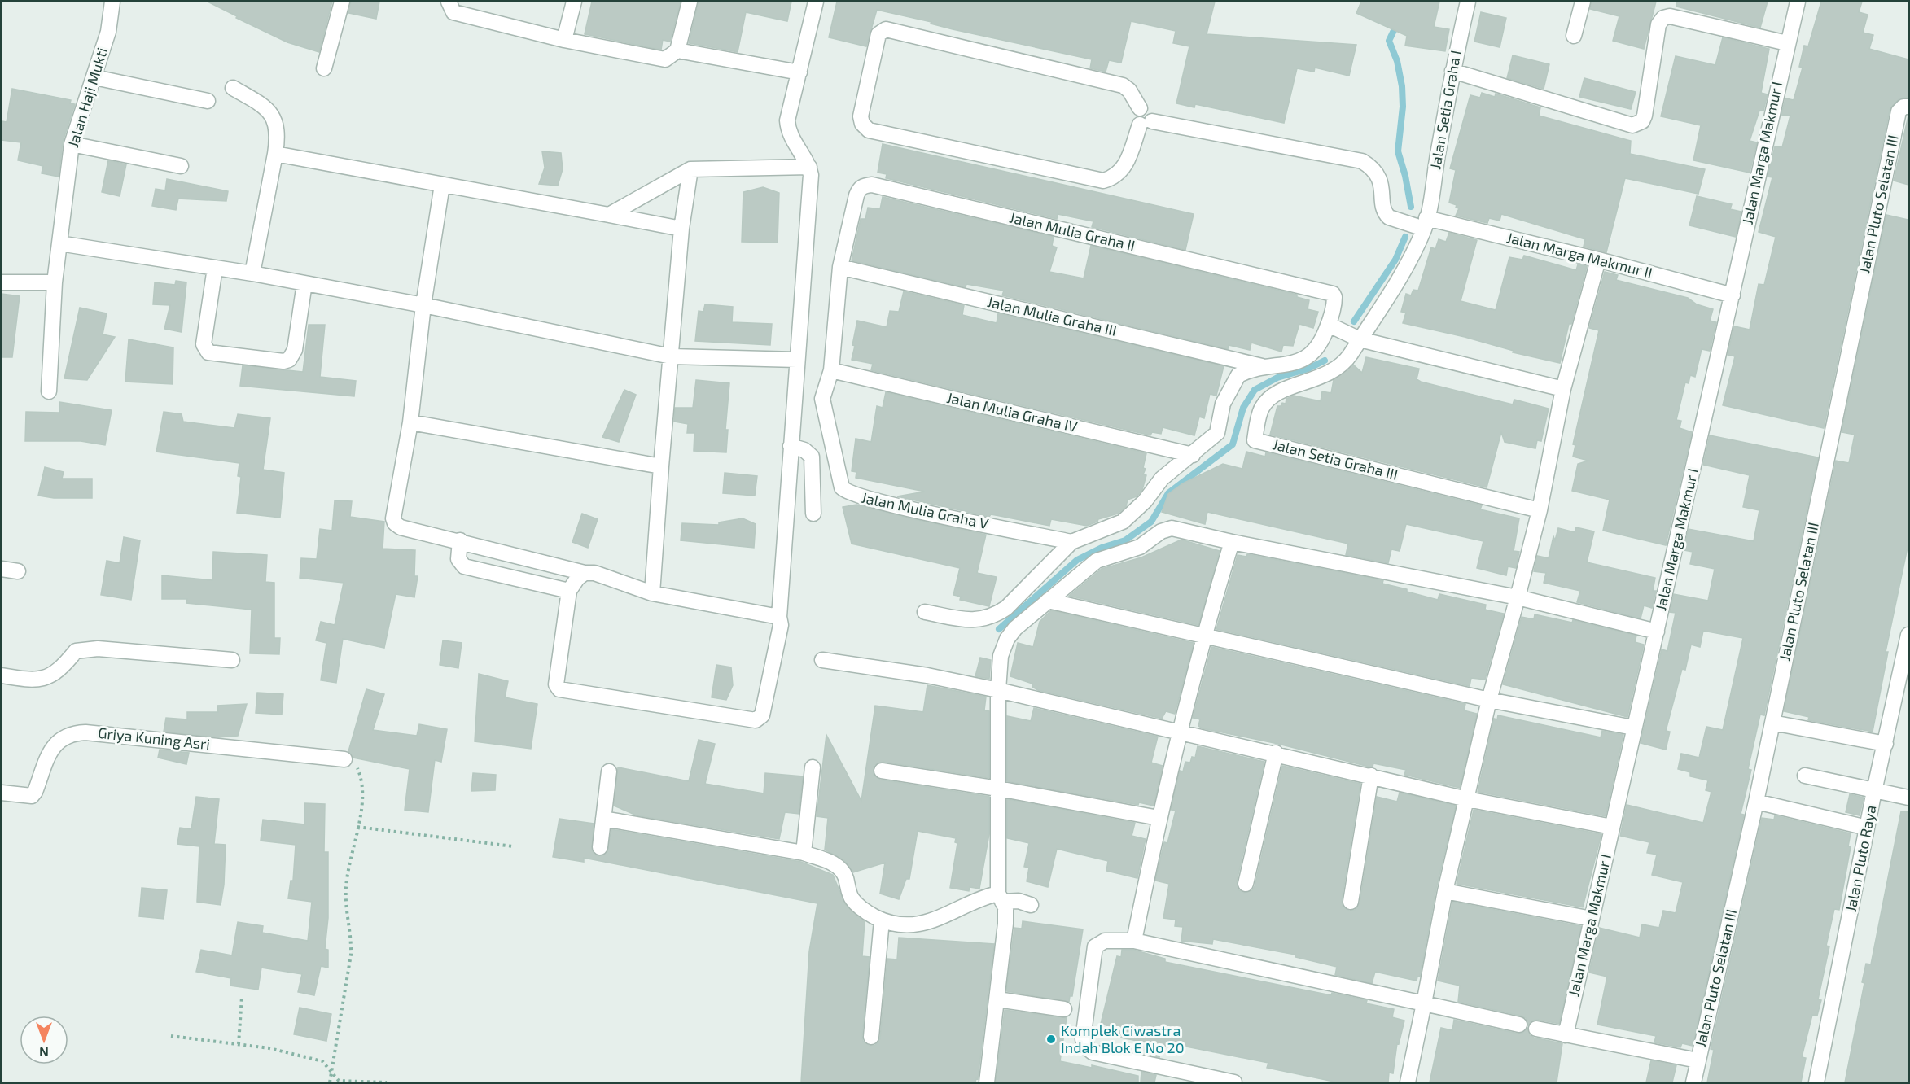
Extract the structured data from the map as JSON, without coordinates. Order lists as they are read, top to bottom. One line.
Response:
{"streets":{"street":["Jalan Haji Mukti","Jalan Setia Graha I","Jalan Marga Makmur I","Jalan Pluto Selatan III","Jalan Mulia Graha II","Jalan Marga Makmur II","Jalan Mulia Graha III","Jalan Mulia Graha IV","Jalan Setia Graha III","Jalan Mulia Graha V","Griya Kuning Asri","Jalan Pluto Raya"]},"crossings":[["Jalan Setia Graha I","Jalan Marga Makmur II"],["Jalan Setia Graha I","Jalan Setia Graha III"],["Jalan Marga Makmur I","Jalan Marga Makmur II"],["Jalan Mulia Graha II","Jalan Mulia Graha III"],["Jalan Mulia Graha II","Jalan Mulia Graha V"],["Jalan Mulia Graha III","Jalan Mulia Graha V"],["Jalan Mulia Graha IV","Jalan Mulia Graha V"]],"places":["Komplek Ciwastra Indah Blok E No 20"],"north":"bottom"}
